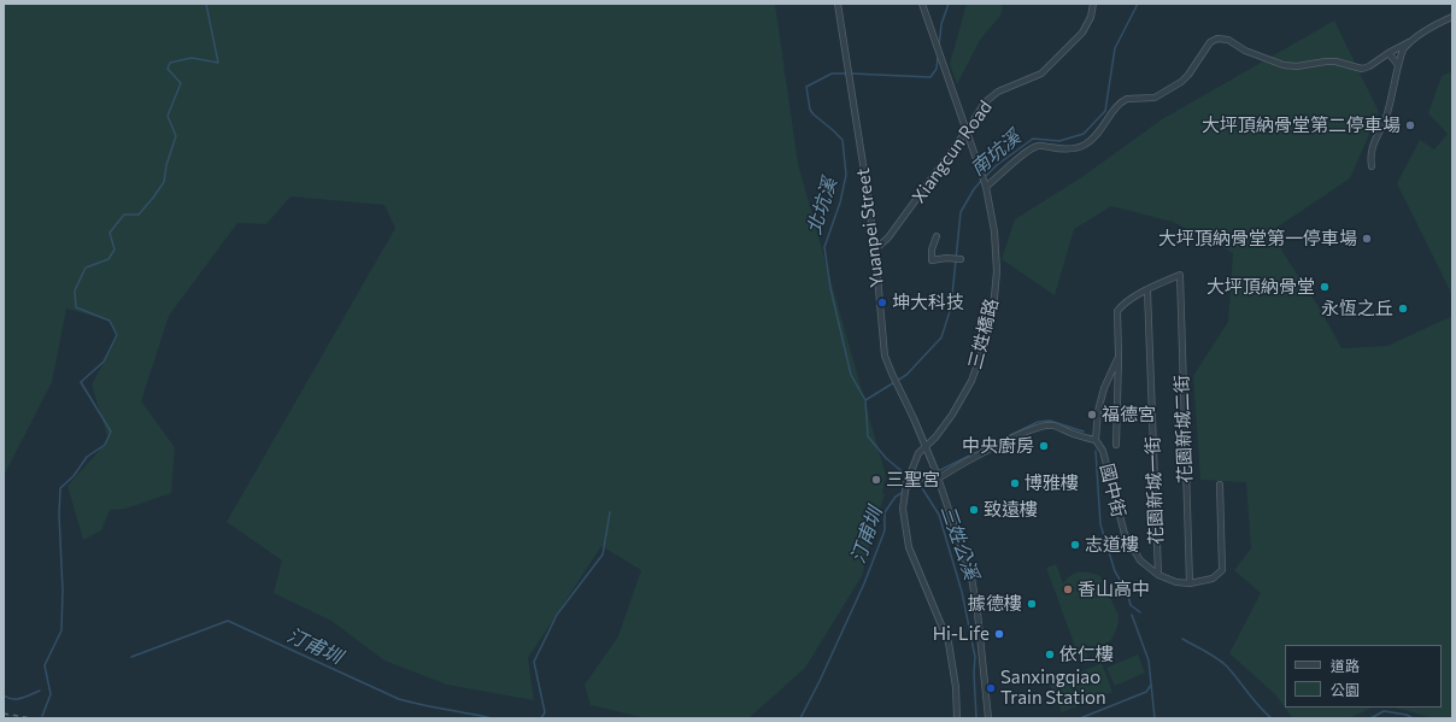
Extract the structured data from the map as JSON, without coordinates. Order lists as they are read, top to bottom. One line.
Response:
{"streets":{"street":["Xiangcun Road","Yuanpei Street","三姓橋路","花園新城二街","國中街","花園新城一街"]},"crossings":[["Xiangcun Road","Yuanpei Street"],["Xiangcun Road","三姓橋路"],["Yuanpei Street","三姓橋路"],["花園新城二街","國中街"],["花園新城二街","花園新城一街"],["國中街","花園新城一街"]],"water":["南坑溪","北坑溪","汀甫圳","三姓公溪"],"places":["大坪頂納骨堂第二停車場","大坪頂納骨堂第一停車場","大坪頂納骨堂","坤大科技","永恆之丘","福德宮","中央廚房","三聖宮","博雅樓","致遠樓","志道樓","香山高中","據德樓","Hi-Life","依仁樓","Sanxingqiao Train Station"],"legend":["道路","公園"]}
